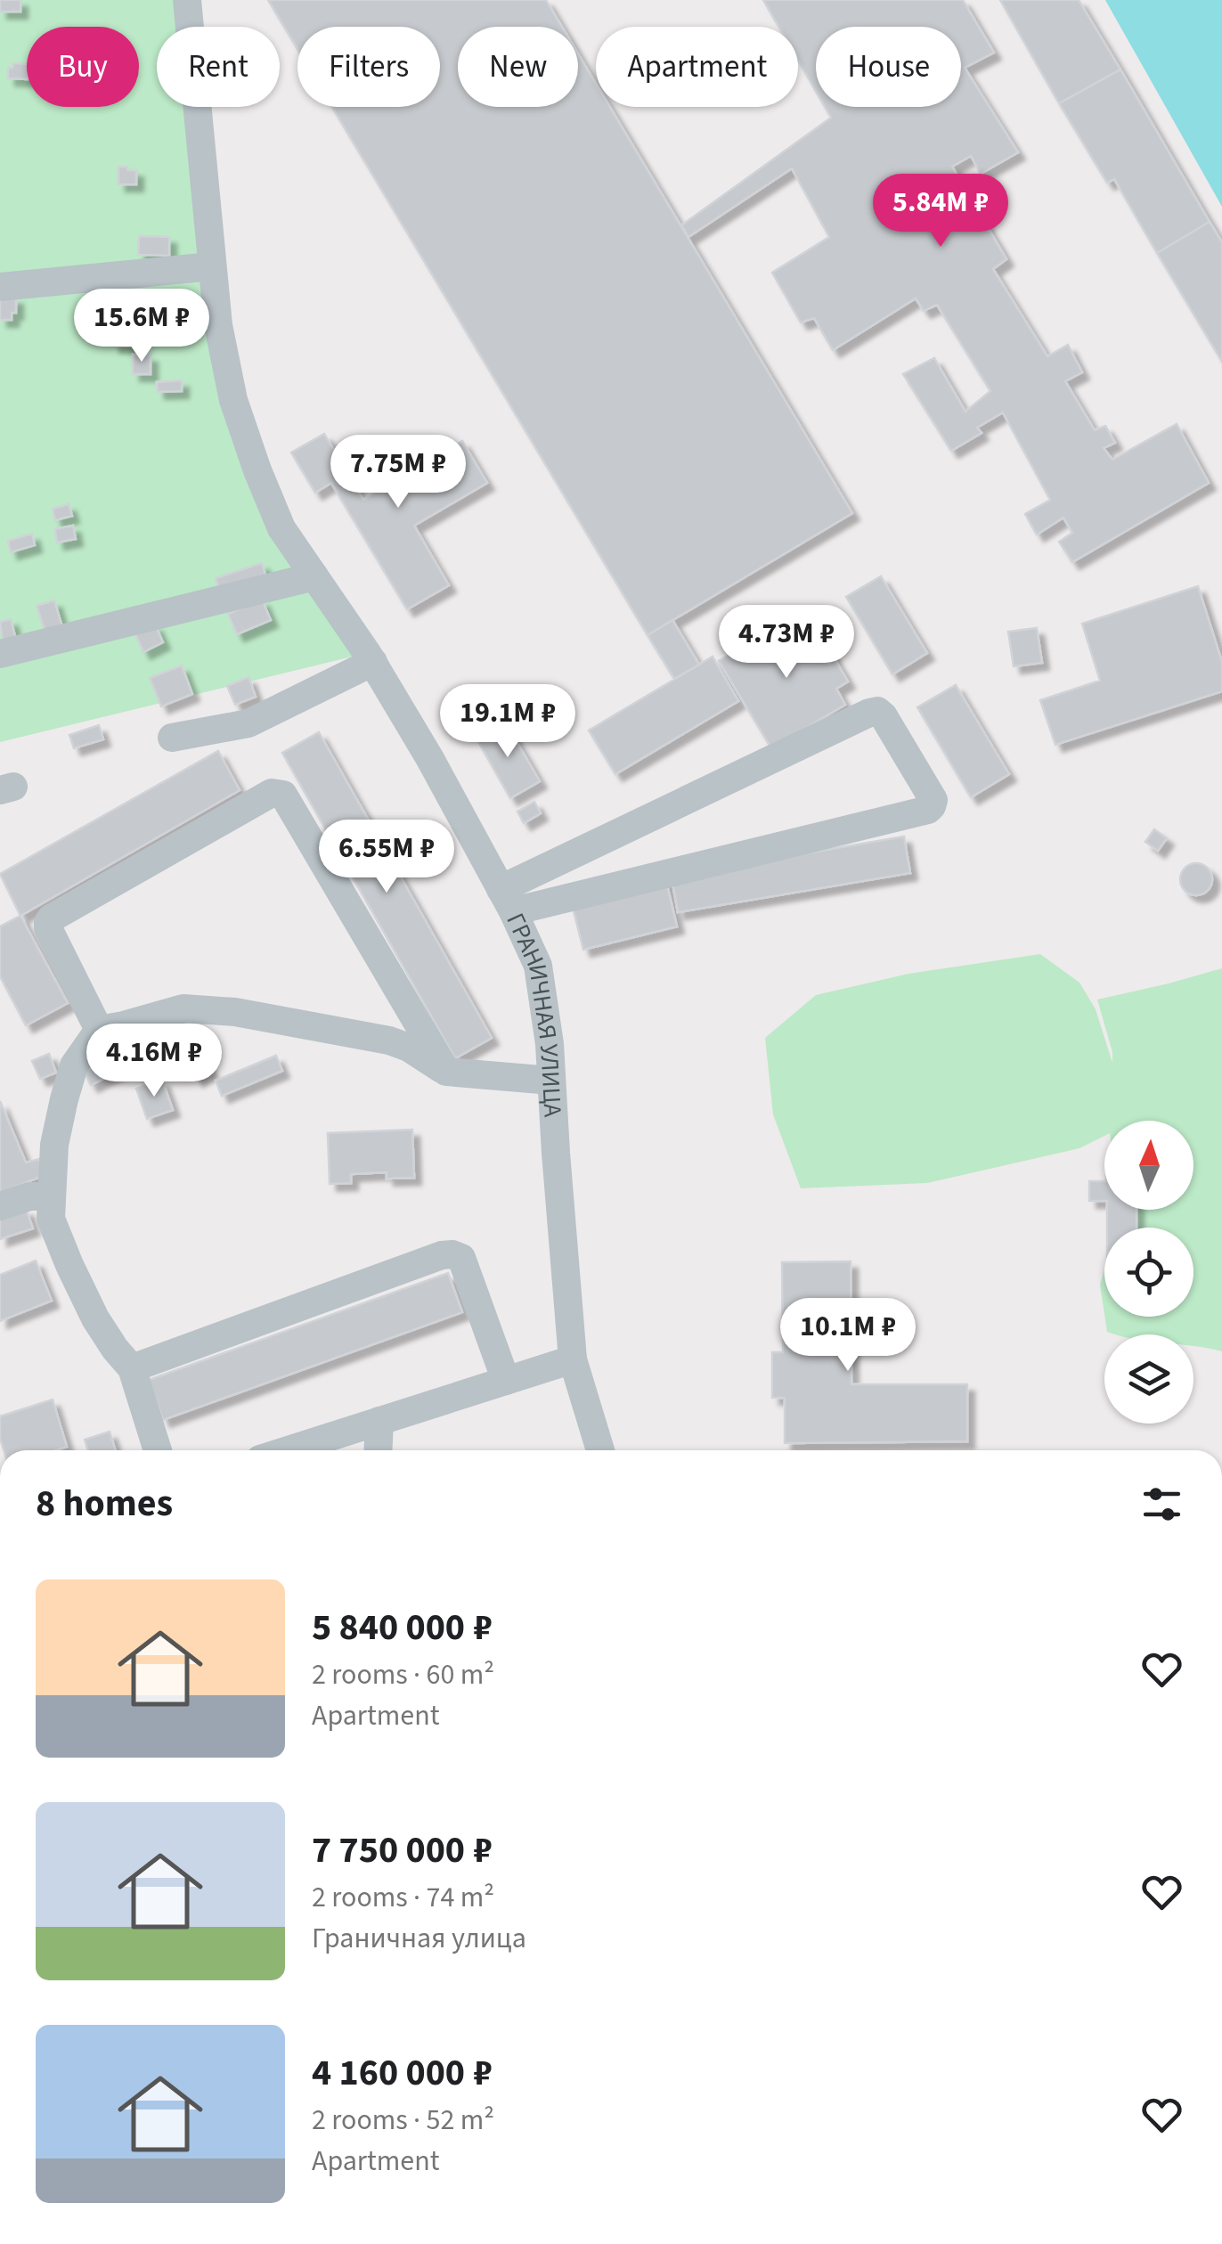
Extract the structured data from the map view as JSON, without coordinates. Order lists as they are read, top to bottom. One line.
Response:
{"streets":{"street":["ГРАНИЧНАЯ УЛИЦА"]},"north":"top","page":{"chip":["Buy","Rent","Filters","New","Apartment","House"],"price":["5.84M ₽","15.6M ₽","7.75M ₽","4.73M ₽","19.1M ₽","6.55M ₽","4.16M ₽","10.1M ₽"],"heading":"8 homes","list":[{"name":"5 840 000 ₽","note":"2 rooms · 60 m² · Apartment"},{"name":"7 750 000 ₽","note":"2 rooms · 74 m² · Граничная улица"},{"name":"4 160 000 ₽","note":"2 rooms · 52 m² · Apartment"}]}}
